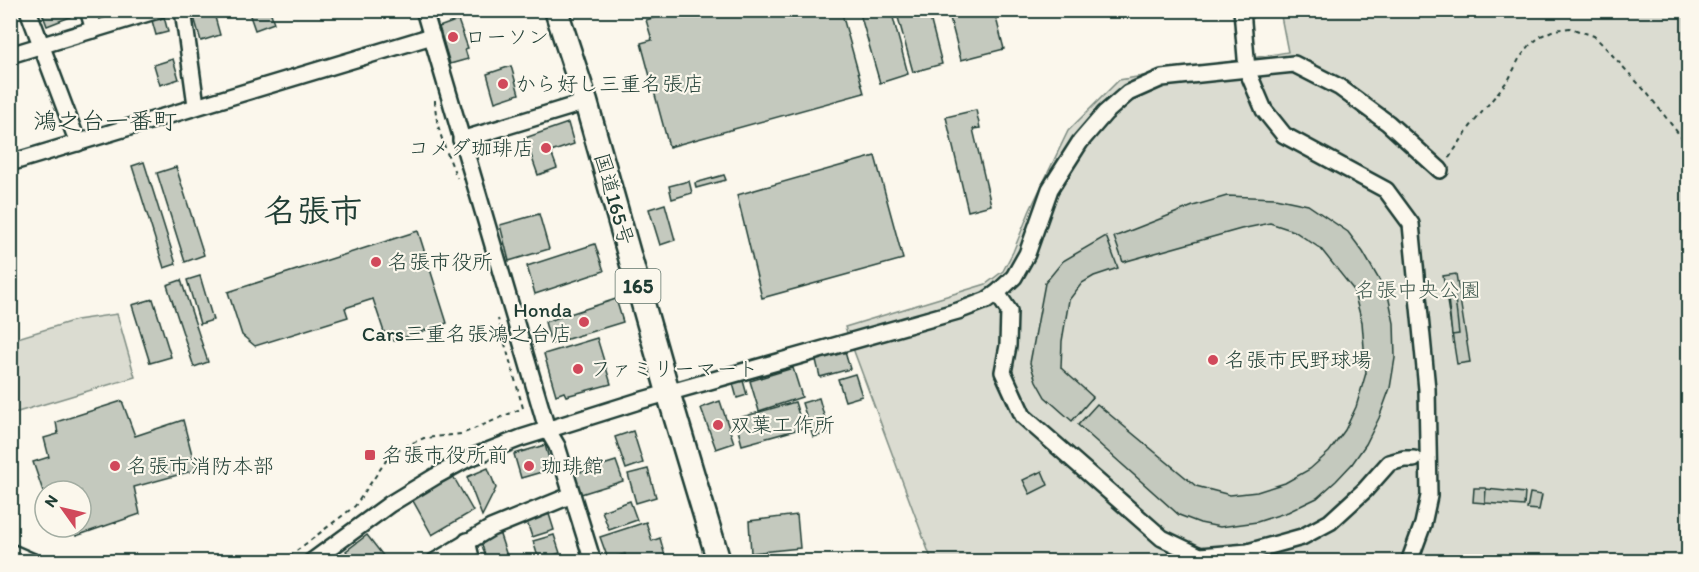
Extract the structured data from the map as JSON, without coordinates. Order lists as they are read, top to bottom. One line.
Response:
{"streets":{"highway":["国道165号","165"]},"districts":["鴻之台一番町","名張市"],"parks":["名張中央公園"],"places":{"other":["ローソン","から好し三重名張店","コメダ珈琲店","名張市役所","Honda Cars三重名張鴻之台店","名張市民野球場","ファミリーマート","双葉工作所","名張市消防本部","珈琲館"],"transit":["名張市役所前"]},"north":"top left"}
